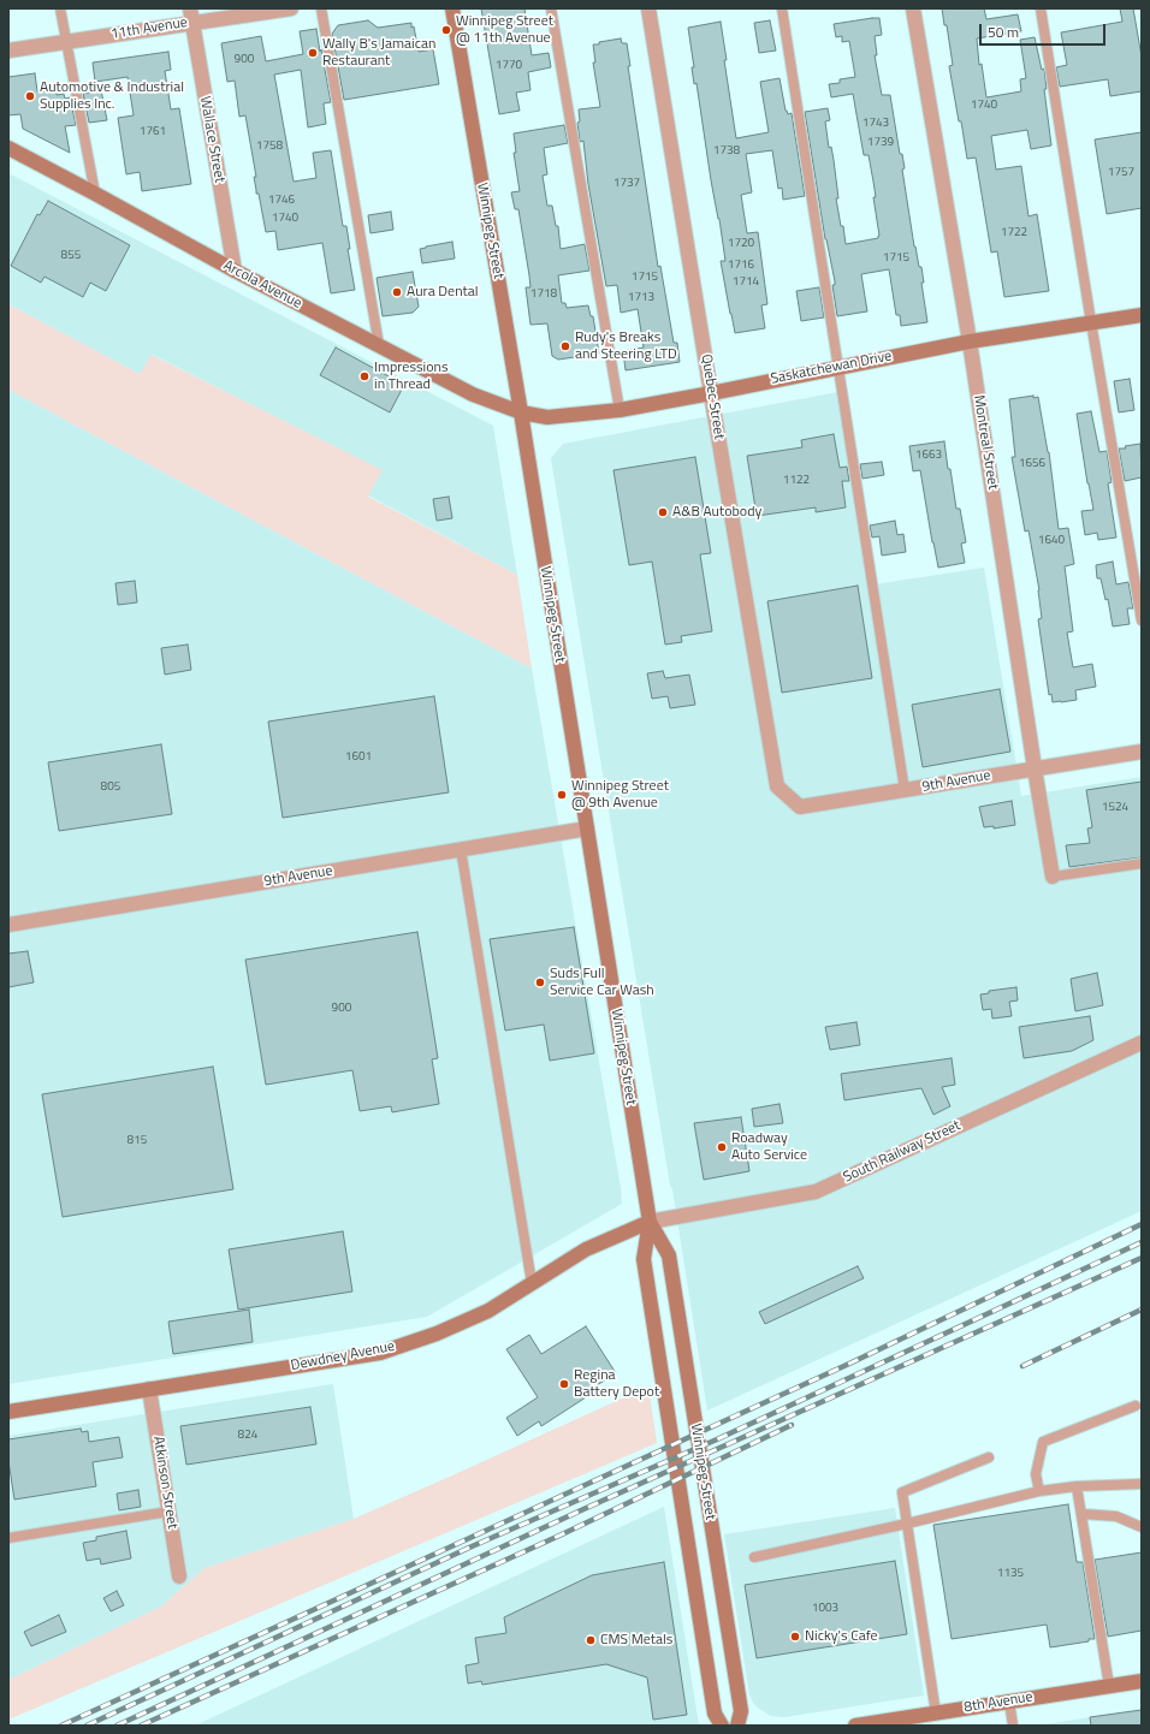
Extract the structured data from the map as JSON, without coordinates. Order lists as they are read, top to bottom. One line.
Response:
{"streets":{"main road":["Winnipeg Street","Arcola Avenue","Saskatchewan Drive","Dewdney Avenue","8th Avenue"],"street":["11th Avenue","Wallace Street","Quebec Street","Montreal Street","9th Avenue","South Railway Street","Atkinson Street"]},"crossings":[["11th Avenue","Wallace Street"],["Wallace Street","Arcola Avenue"],["Winnipeg Street","Arcola Avenue"],["Winnipeg Street","Saskatchewan Drive"],["Winnipeg Street","9th Avenue"],["Winnipeg Street","South Railway Street"],["Winnipeg Street","Dewdney Avenue"],["Arcola Avenue","Saskatchewan Drive"],["Saskatchewan Drive","Quebec Street"],["Saskatchewan Drive","Montreal Street"],["Quebec Street","9th Avenue"],["Montreal Street","9th Avenue"],["South Railway Street","Dewdney Avenue"],["Dewdney Avenue","Atkinson Street"]],"places":["Winnipeg Street @ 11th Avenue","Wally B's Jamaican Restaurant","Automotive & Industrial Supplies Inc.","Aura Dental","Rudy's Breaks and Steering LTD","Impressions in Thread","A&B Autobody","Winnipeg Street @ 9th Avenue","Suds Full Service Car Wash","Roadway Auto Service","Regina Battery Depot","Nicky's Cafe","CMS Metals"],"house_numbers":["900","1770","1740","1743","1761","1739","1758","1738","1757","1737","1746","1740","1722","1720","855","1715","1716","1715","1714","1718","1713","1663","1656","1122","1640","1601","805","1524","900","815","824","1135","1003"],"scale_bar":"50 m"}
